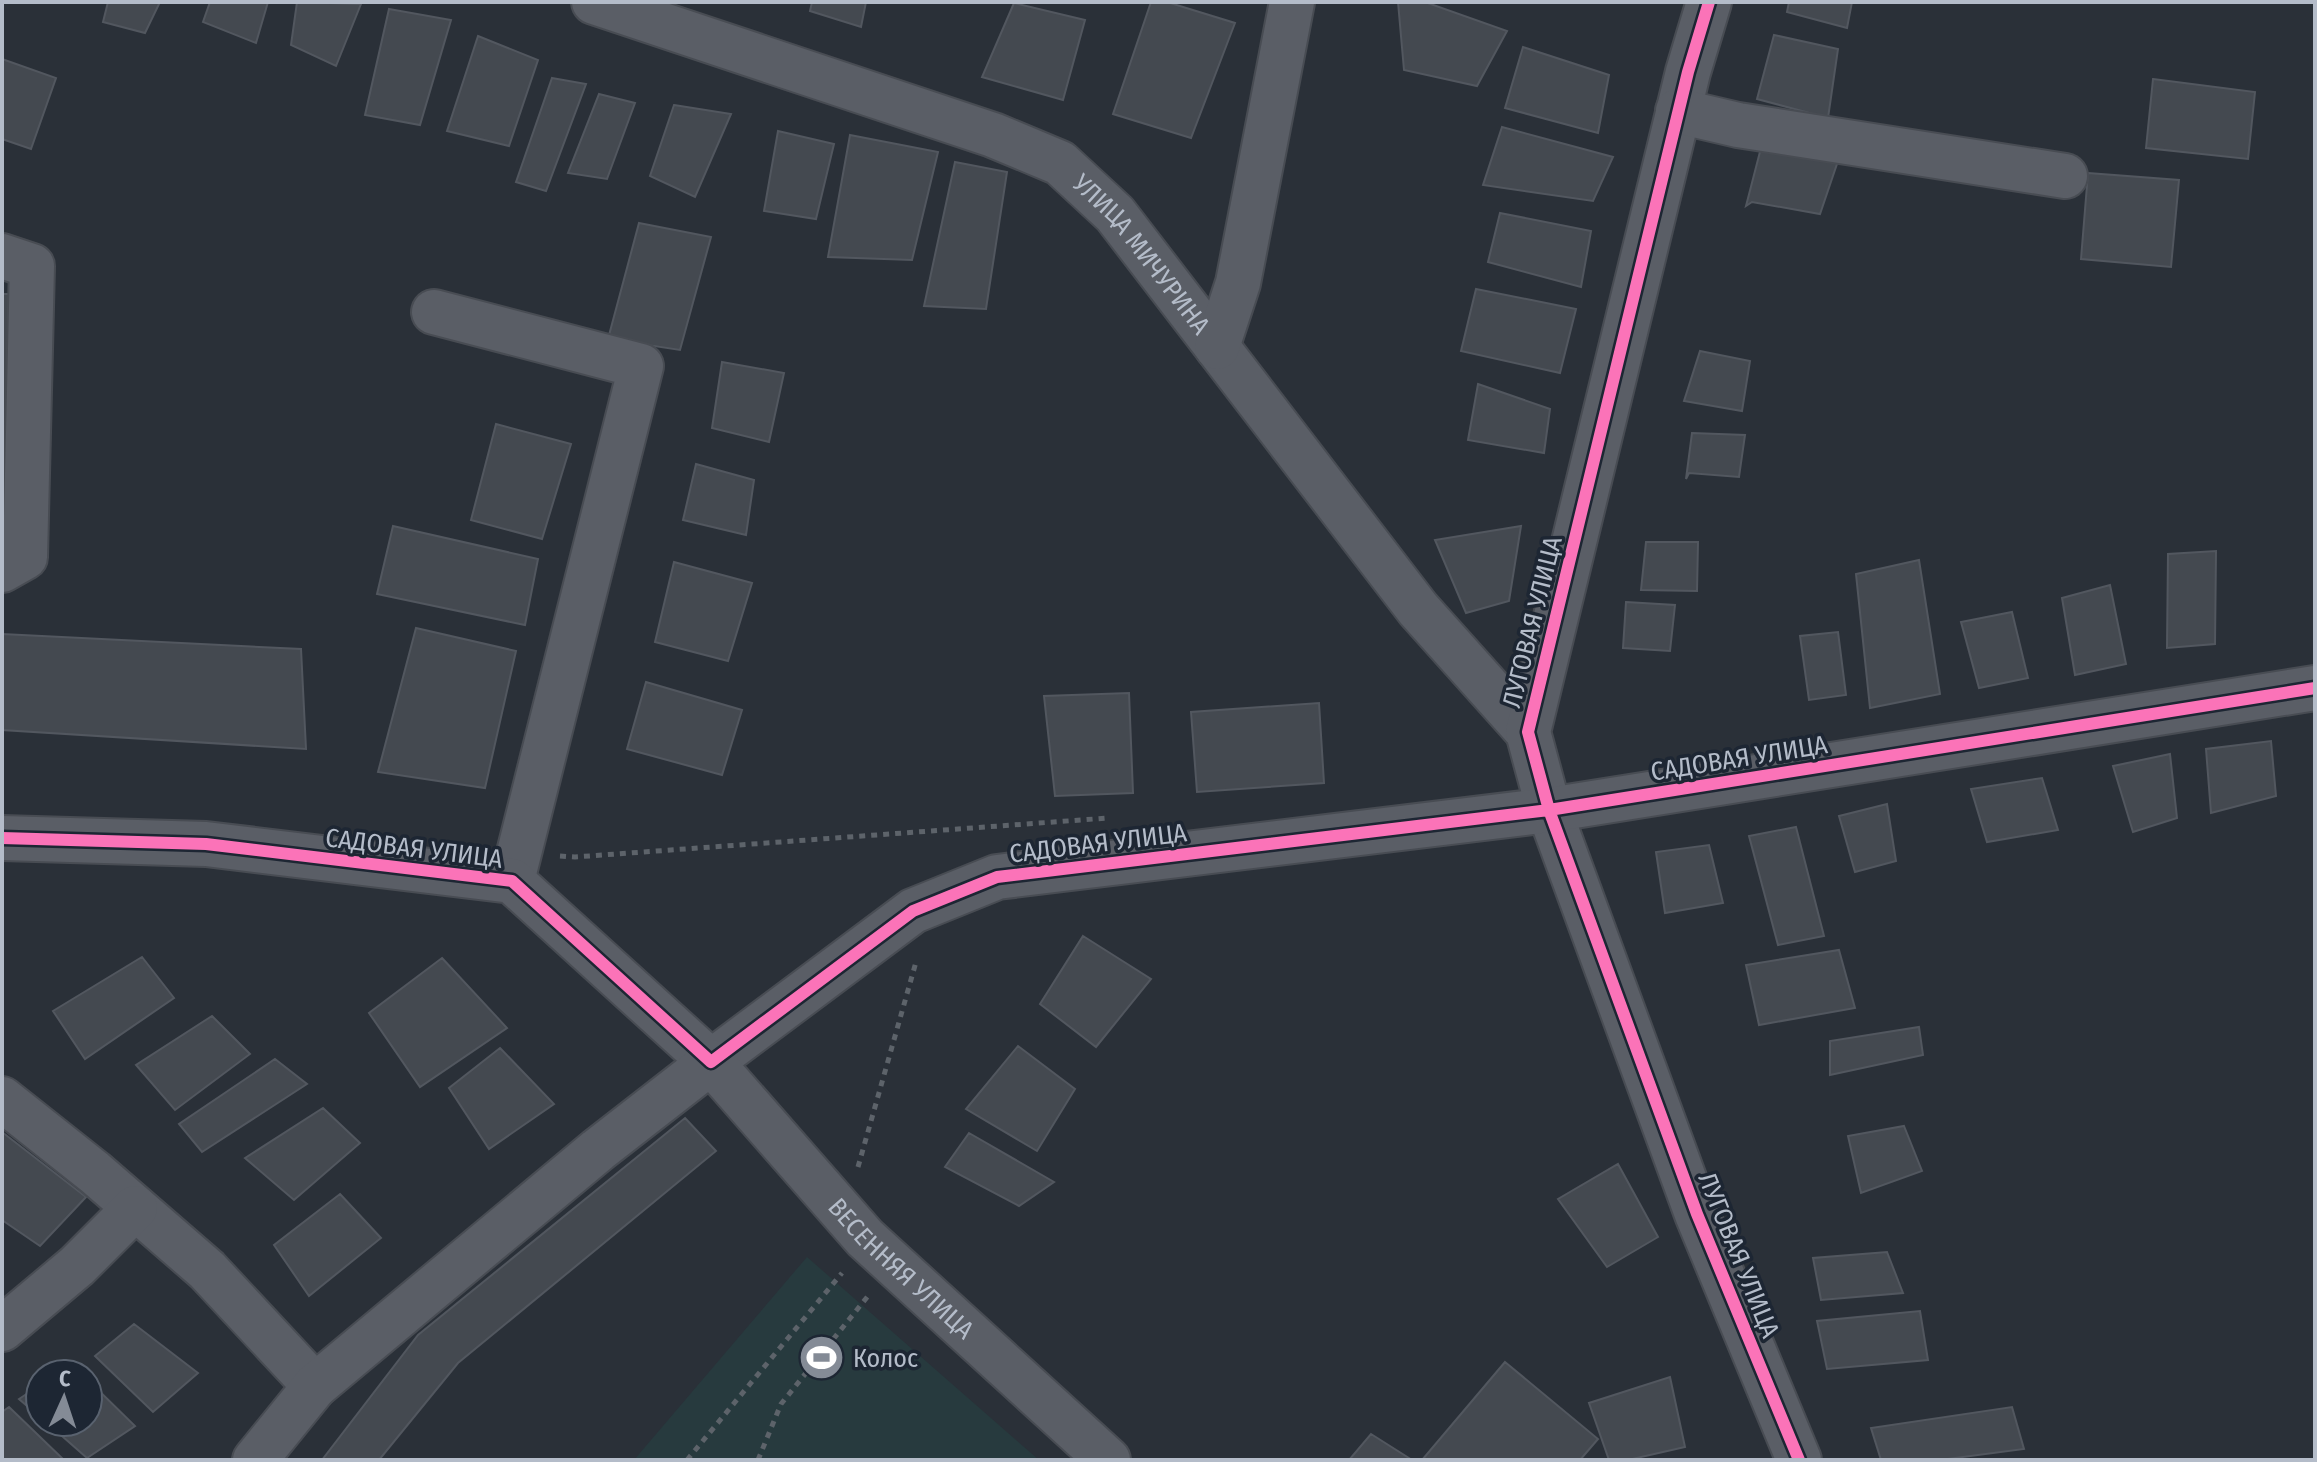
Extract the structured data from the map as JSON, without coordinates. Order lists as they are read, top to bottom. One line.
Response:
{"streets":{"street":["УЛИЦА МИЧУРИНА","ЛУГОВАЯ УЛИЦА","САДОВАЯ УЛИЦА","ВЕСЕННЯЯ УЛИЦА"]},"crossings":[["УЛИЦА МИЧУРИНА","ЛУГОВАЯ УЛИЦА"],["ЛУГОВАЯ УЛИЦА","САДОВАЯ УЛИЦА"],["САДОВАЯ УЛИЦА","ВЕСЕННЯЯ УЛИЦА"]],"places":{"sports":["Колос"]},"north":"top"}
